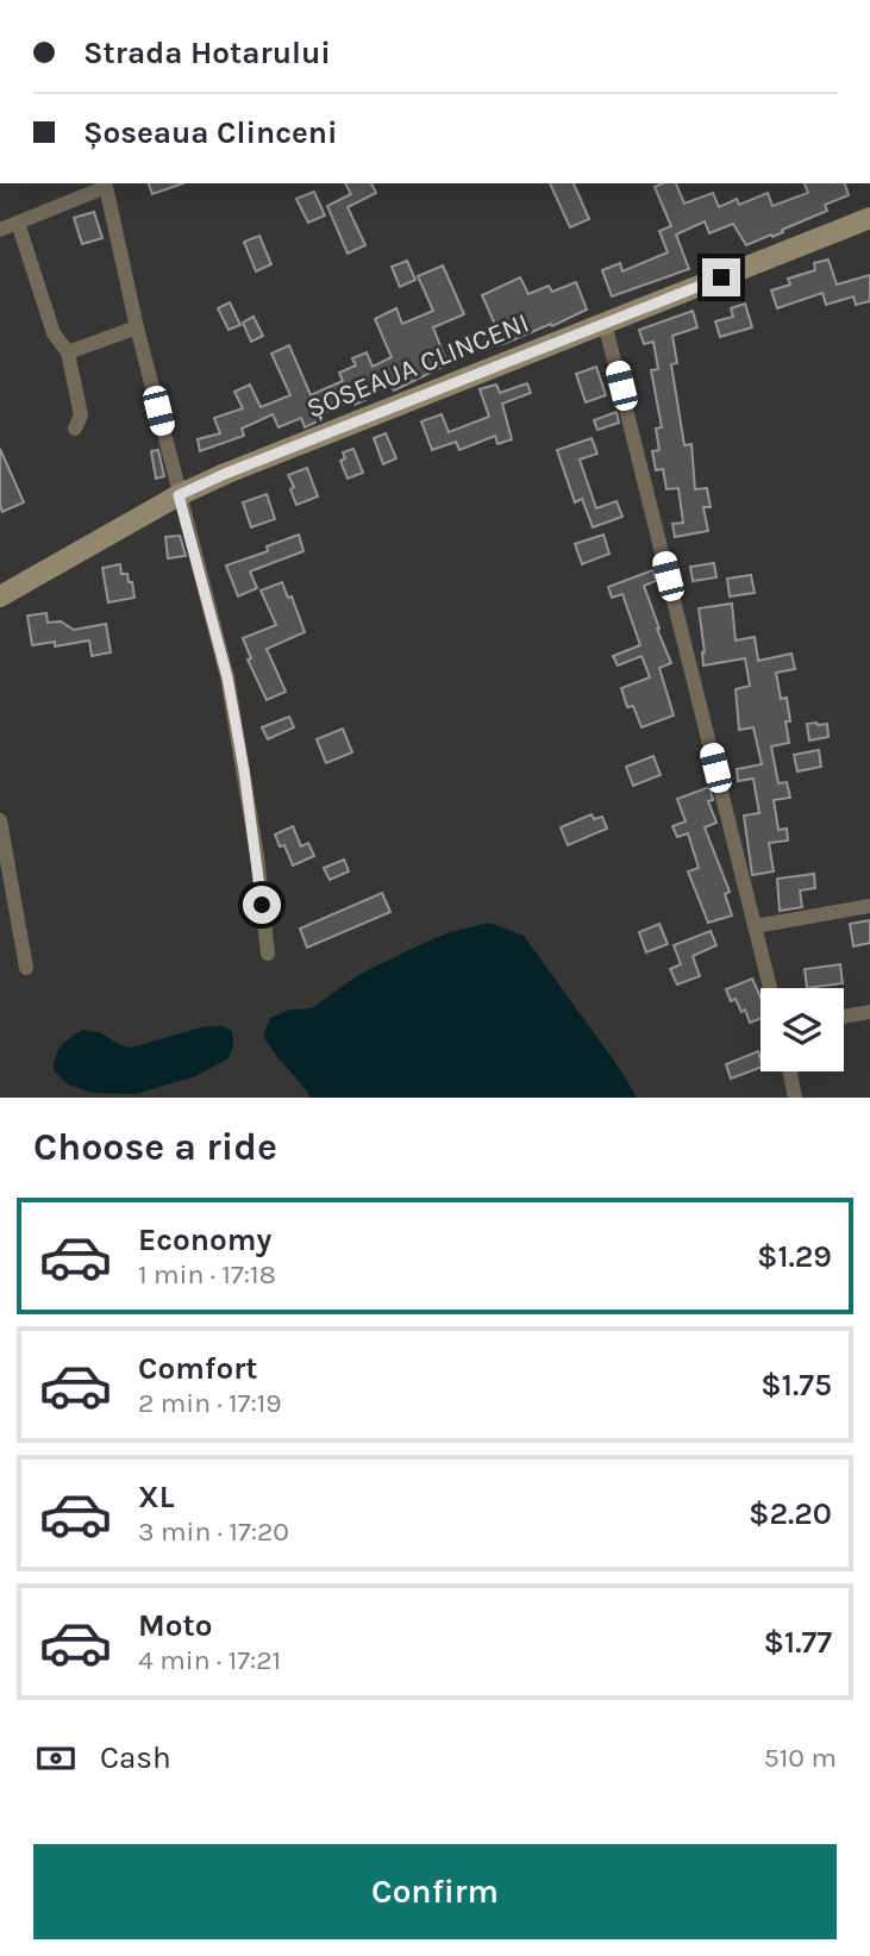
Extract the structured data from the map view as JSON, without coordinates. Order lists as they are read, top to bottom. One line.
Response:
{"streets":{"main road":["ȘOSEAUA CLINCENI"]},"page":{"banner":["Strada Hotarului","Șoseaua Clinceni"],"heading":"Choose a ride","list":[{"name":"Economy","note":"1 min · 17:18","value":"$1.29"},{"name":"Comfort","note":"2 min · 17:19","value":"$1.75"},{"name":"XL","note":"3 min · 17:20","value":"$2.20"},{"name":"Moto","note":"4 min · 17:21","value":"$1.77"}],"pay":["Cash","510 m"],"buttons":"Confirm"}}
